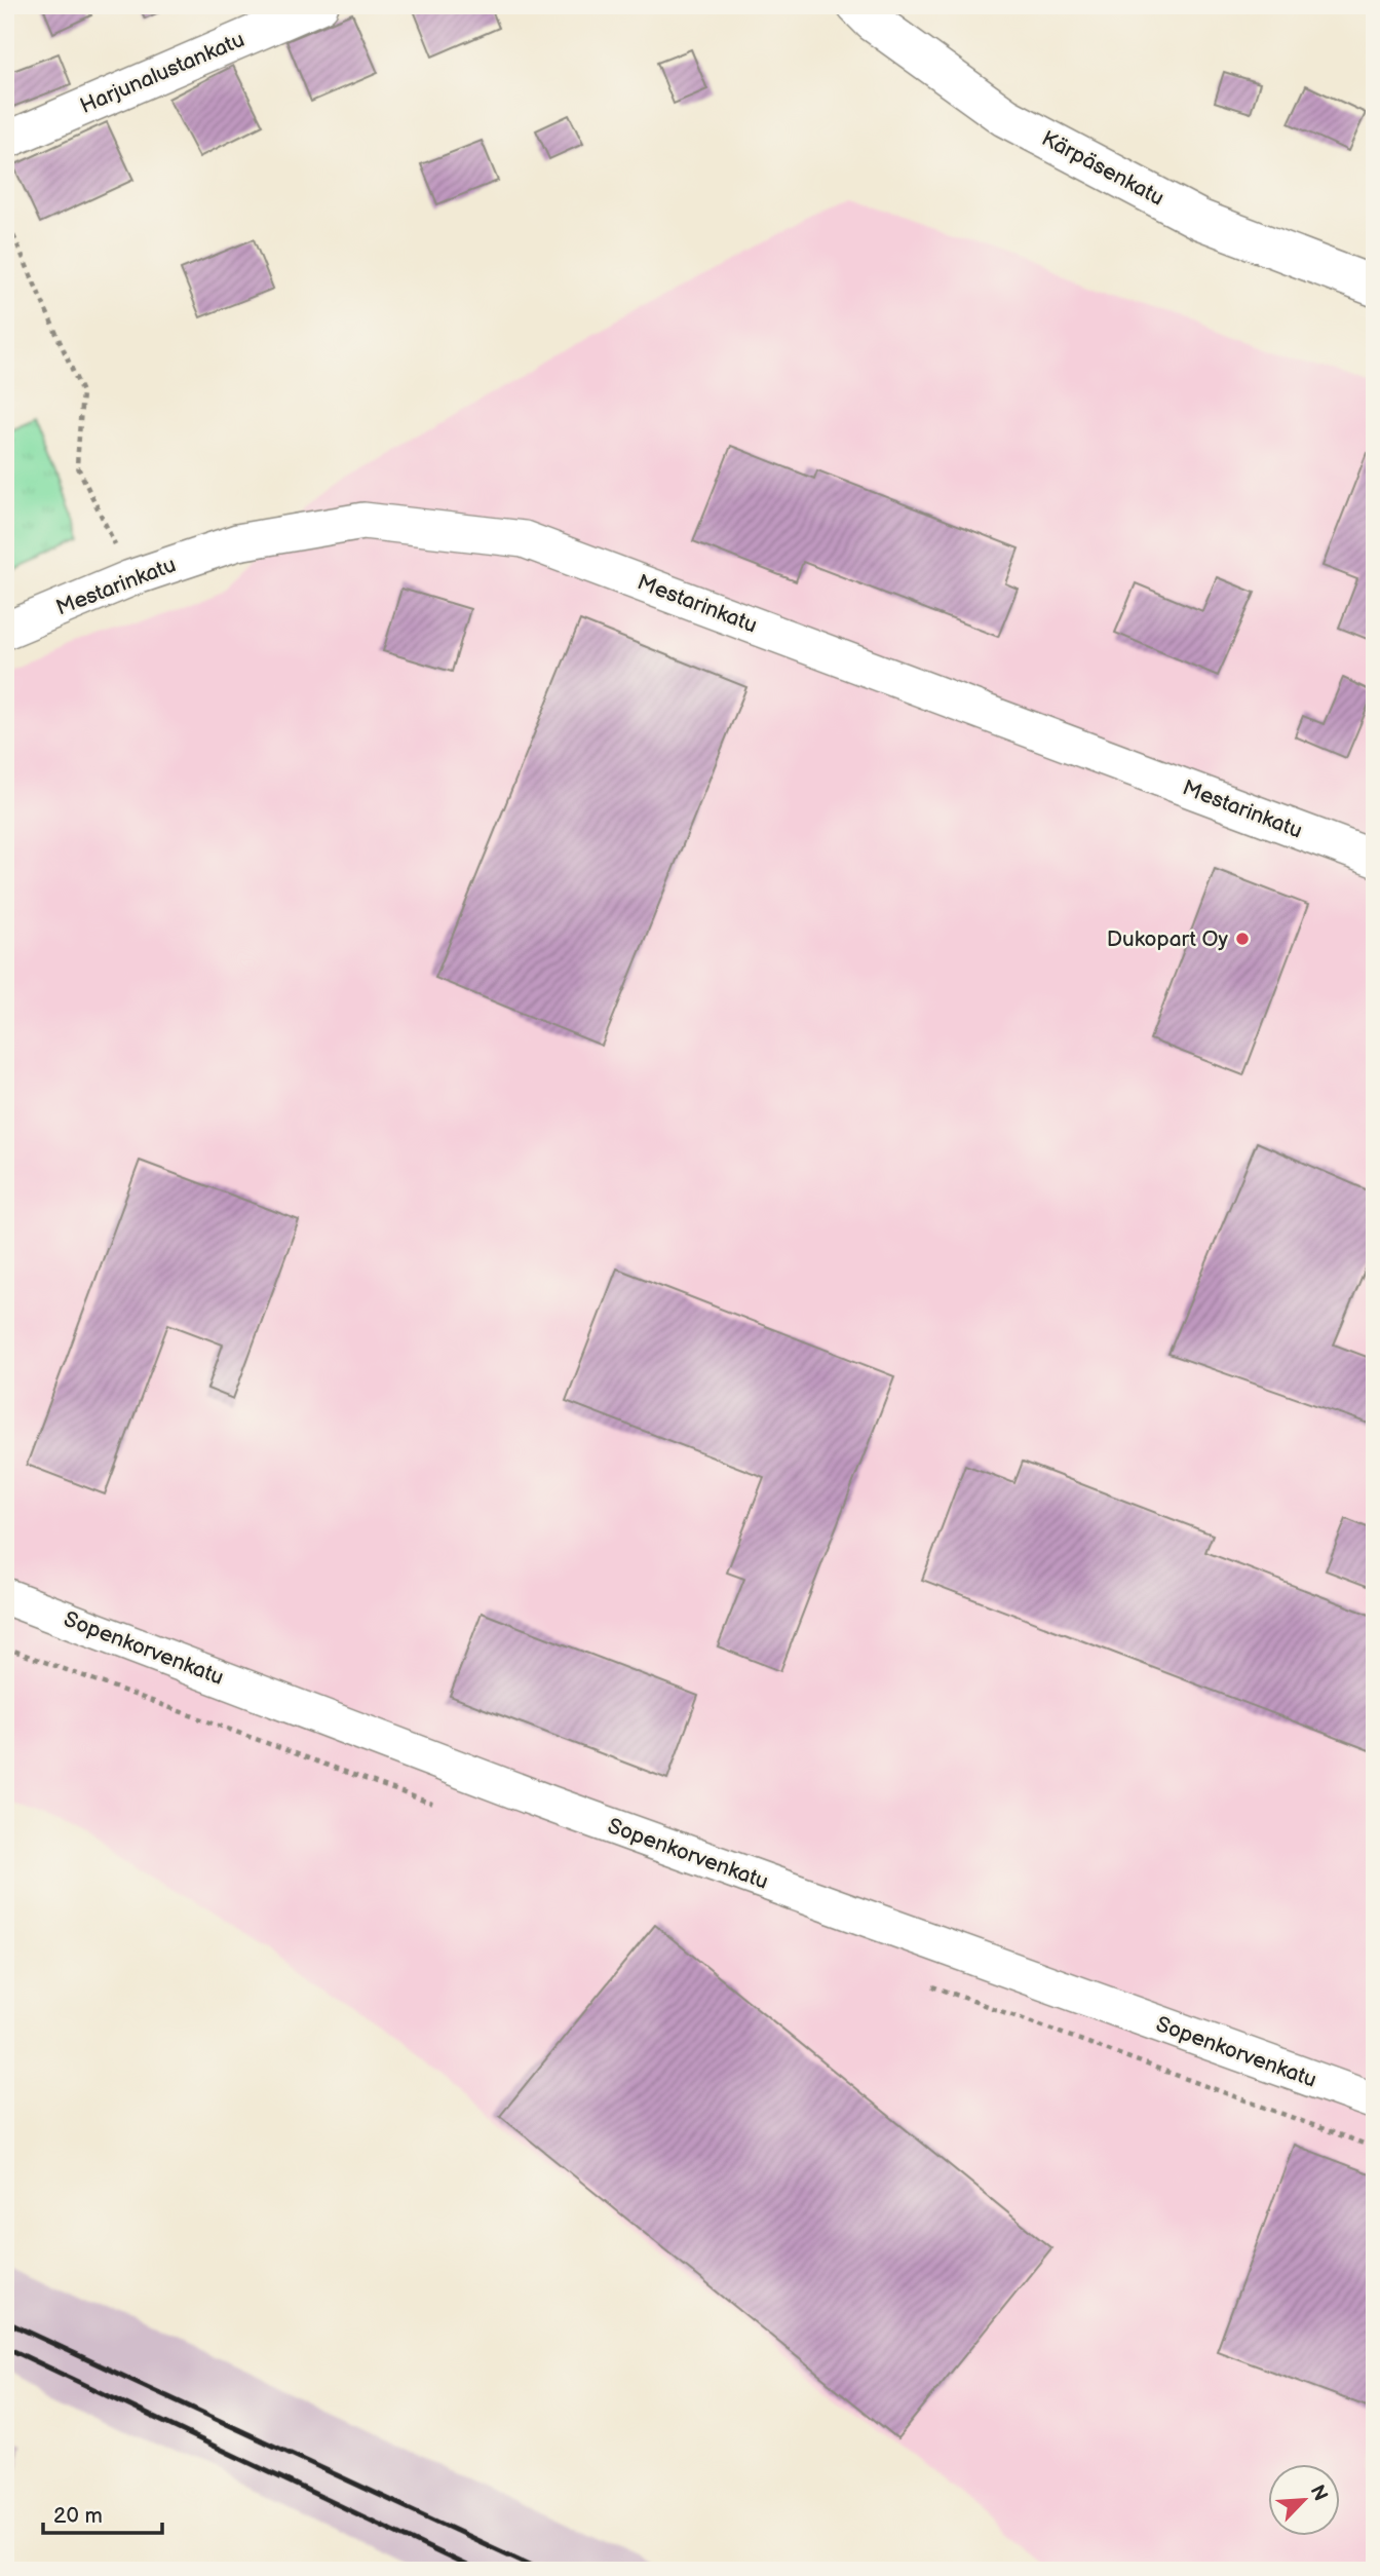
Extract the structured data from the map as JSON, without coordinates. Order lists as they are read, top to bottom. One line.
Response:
{"streets":{"street":["Harjunalustankatu","Kärpäsenkatu","Mestarinkatu","Sopenkorvenkatu"]},"places":["Dukopart Oy"],"scale_bar":"20 m","north":"top right"}
